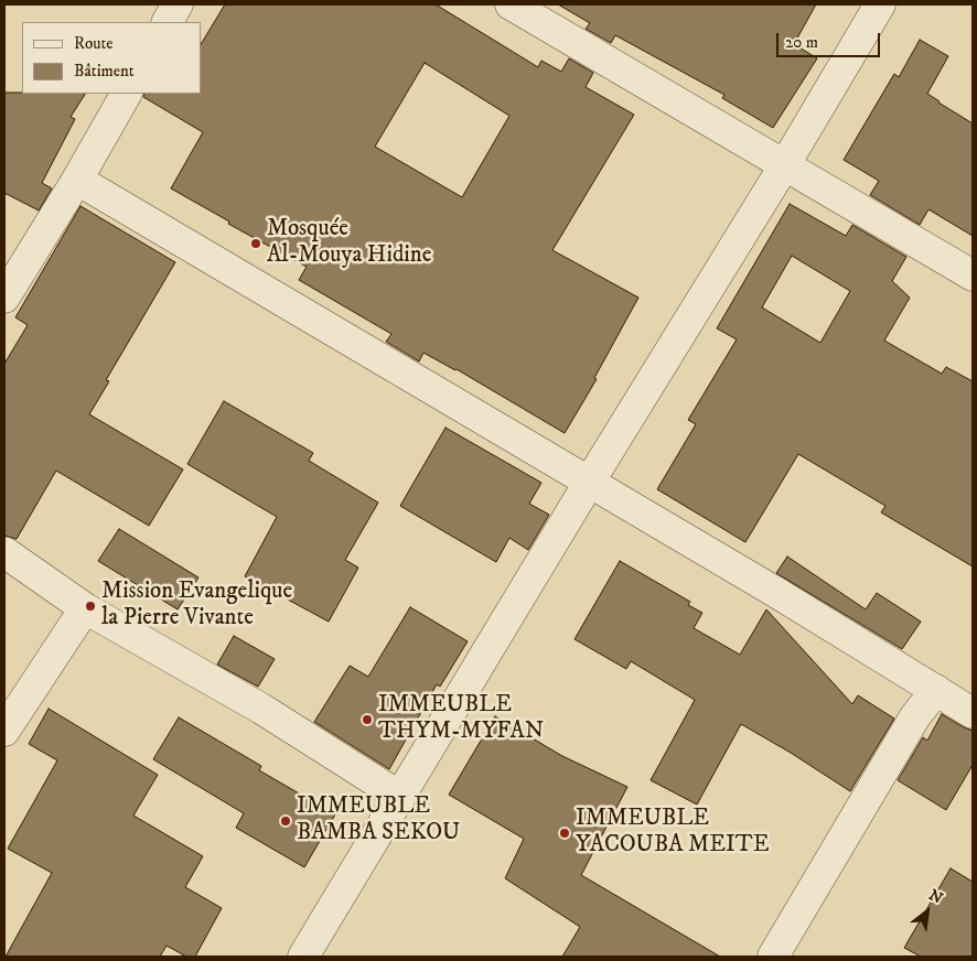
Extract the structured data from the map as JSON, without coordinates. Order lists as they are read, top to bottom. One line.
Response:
{"places":["Mosquée Al-Mouya Hidine","Mission Evangelique la Pierre Vivante","IMMEUBLE THYM-MYFAN","IMMEUBLE BAMBA SEKOU","IMMEUBLE YACOUBA MEITE"],"legend":["Route","Bâtiment"],"scale_bar":"20 m","north":"top right"}
